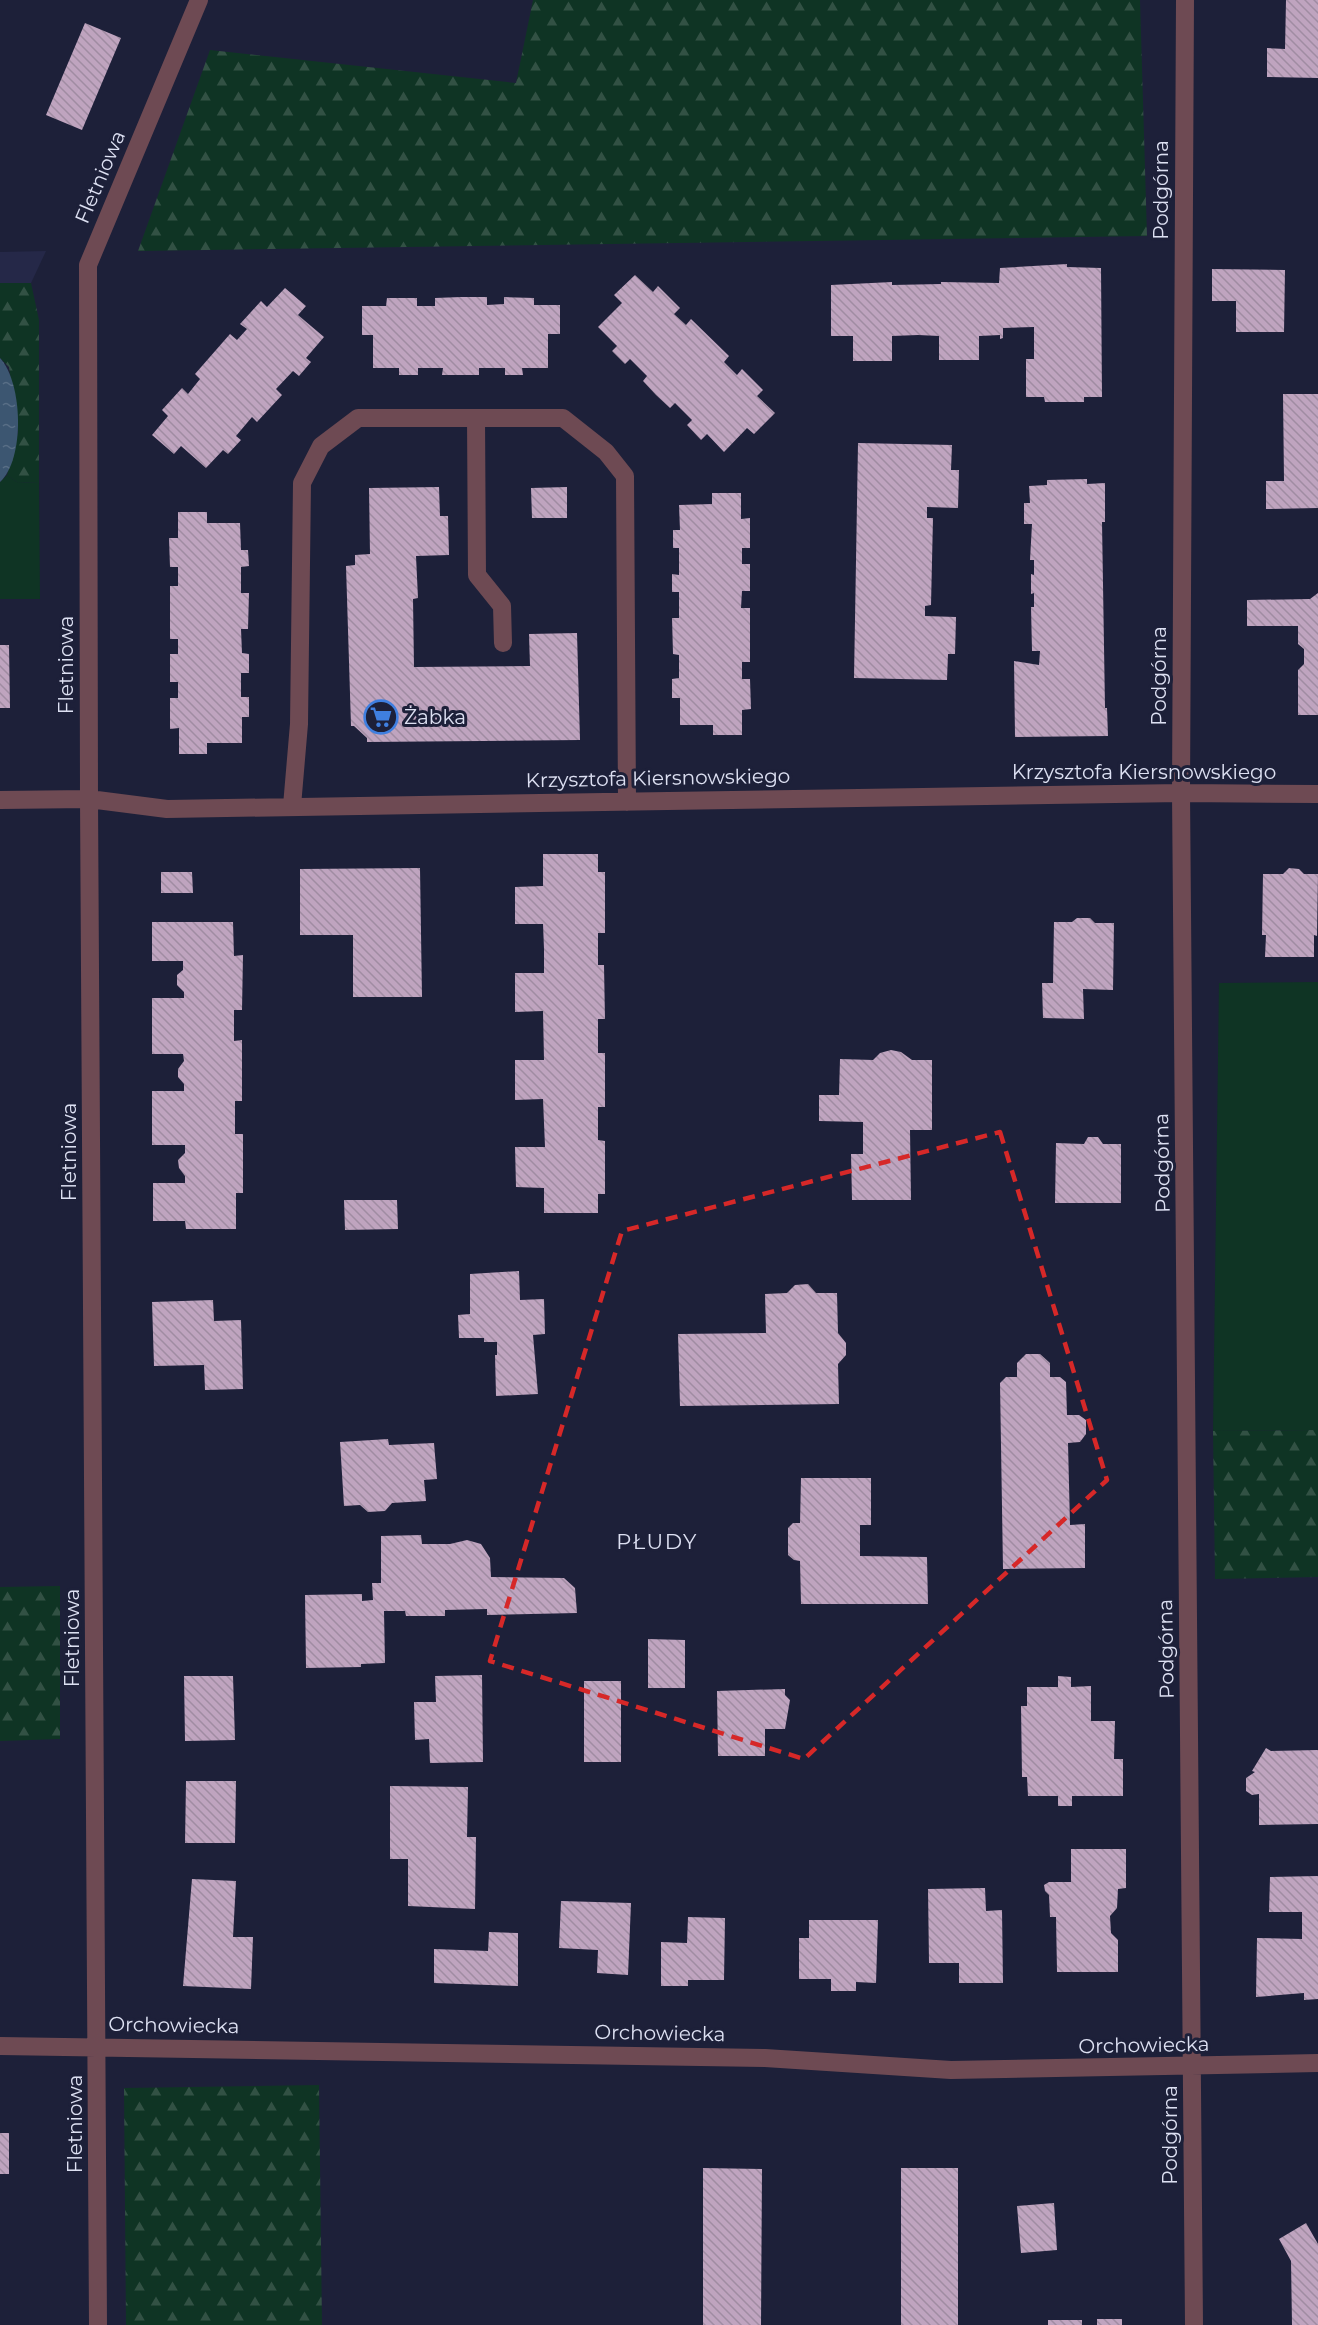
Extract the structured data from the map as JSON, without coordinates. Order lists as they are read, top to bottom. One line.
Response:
{"streets":{"street":["Fletniowa","Podgórna","Krzysztofa Kiersnowskiego","Orchowiecka"]},"crossings":[["Fletniowa","Krzysztofa Kiersnowskiego"],["Fletniowa","Orchowiecka"],["Podgórna","Krzysztofa Kiersnowskiego"],["Podgórna","Orchowiecka"]],"districts":["PŁUDY"],"places":{"supermarket":["Żabka"]}}
